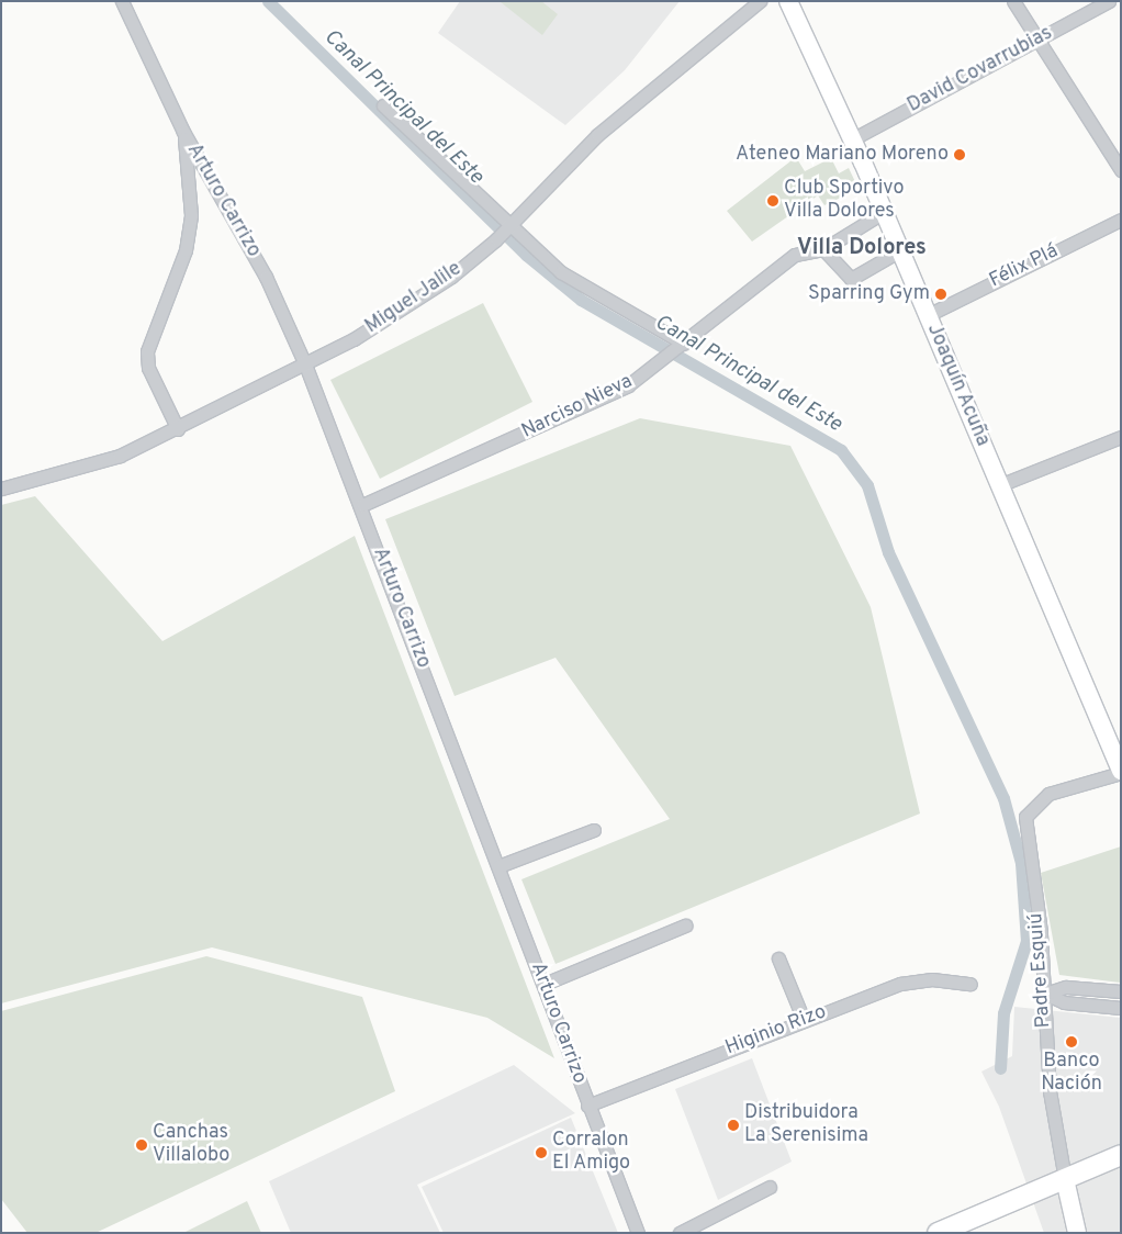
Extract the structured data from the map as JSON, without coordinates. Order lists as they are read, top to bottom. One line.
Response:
{"streets":{"street":["David Covarrubias","Arturo Carrizo","Félix Plá","Miguel Jalile","Joaquín Acuña","Narciso Nieva","Padre Esquiú","Higinio Rizo"]},"crossings":[["David Covarrubias","Joaquín Acuña"],["Arturo Carrizo","Miguel Jalile"],["Arturo Carrizo","Narciso Nieva"],["Arturo Carrizo","Higinio Rizo"],["Félix Plá","Joaquín Acuña"],["Joaquín Acuña","Narciso Nieva"],["Joaquín Acuña","Padre Esquiú"]],"districts":["Villa Dolores"],"water":["Canal Principal del Este"],"places":["Ateneo Mariano Moreno","Club Sportivo Villa Dolores","Sparring Gym","Banco Nación","Distribuidora La Serenisima","Canchas Villalobo","Corralon El Amigo"]}
